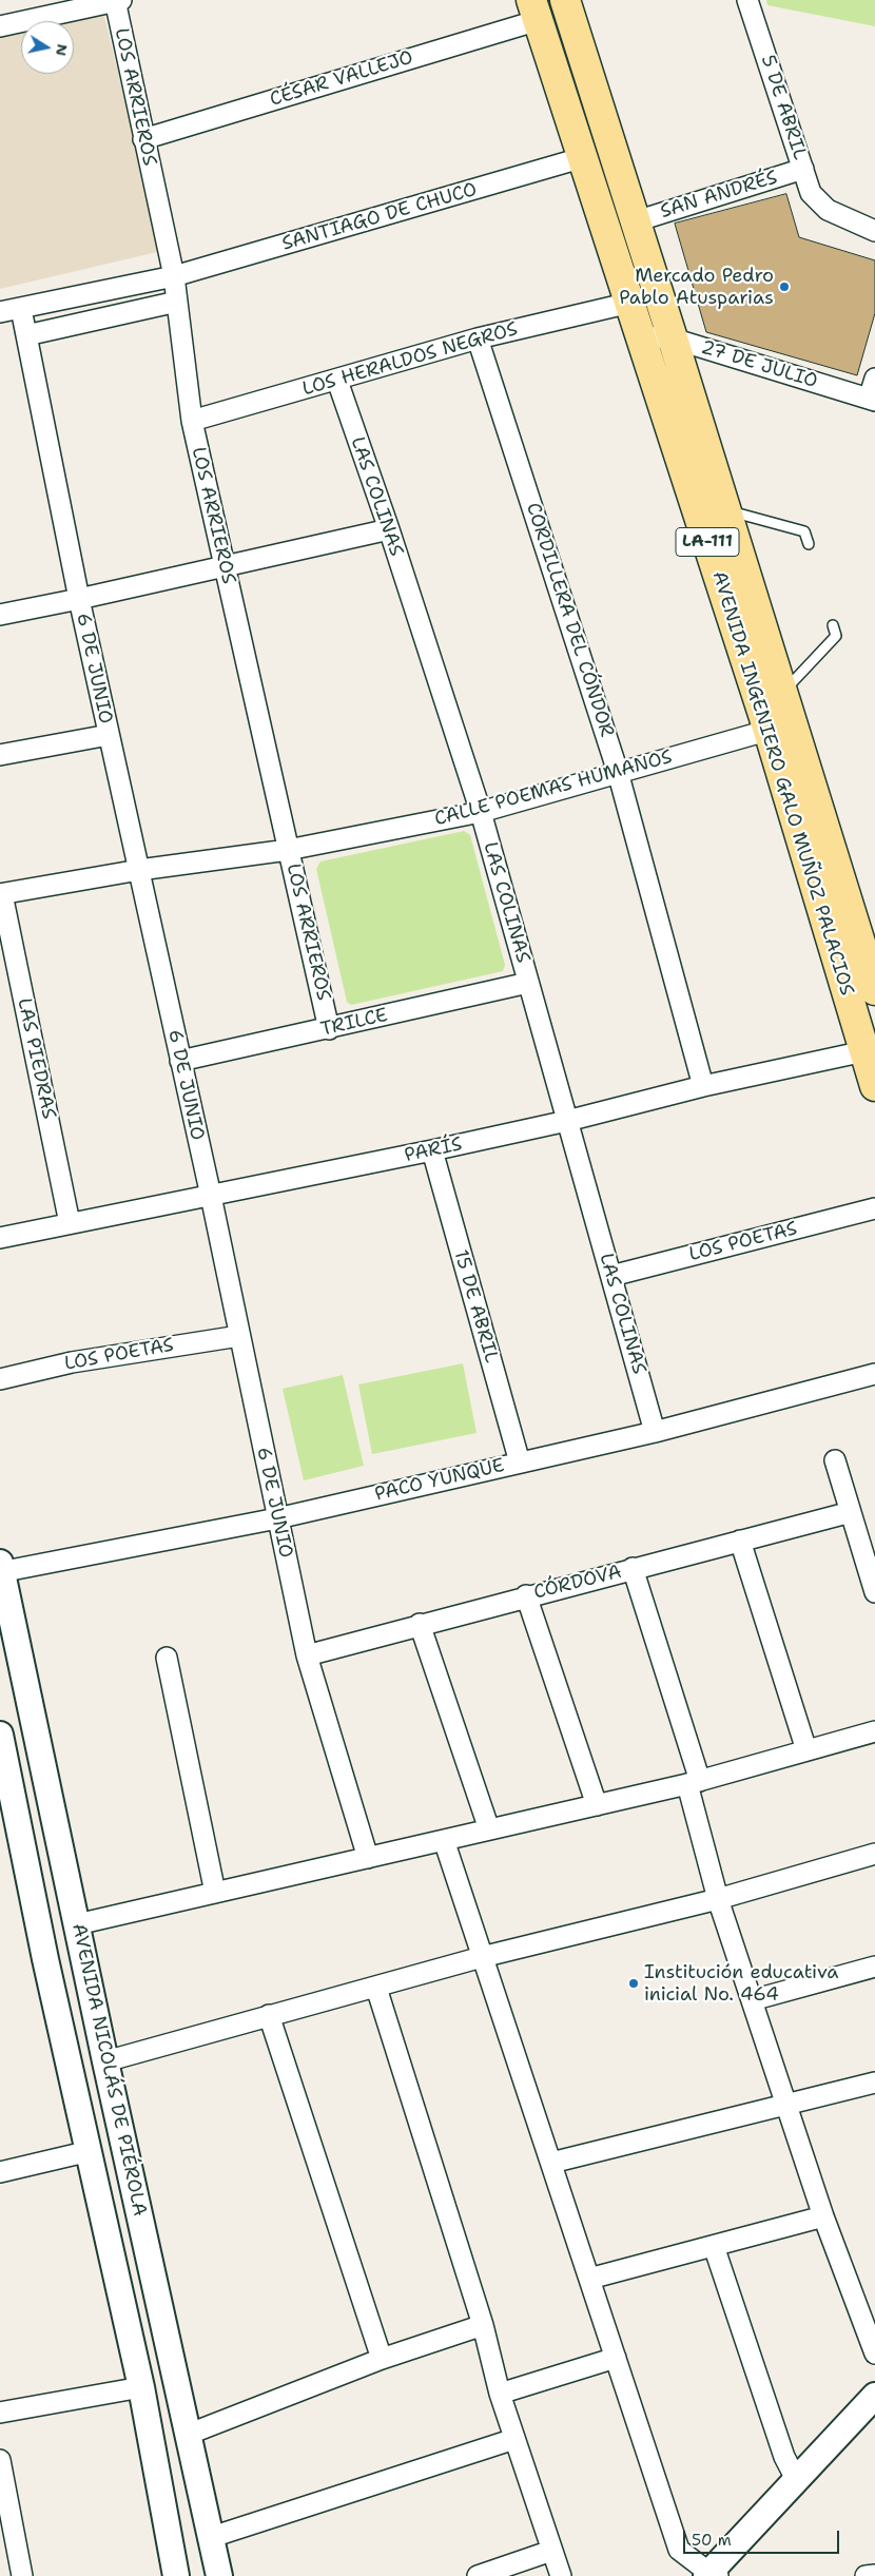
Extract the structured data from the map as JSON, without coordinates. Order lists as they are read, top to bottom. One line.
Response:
{"streets":{"main road":["LA-111","AVENIDA INGENIERO GALO MUÑOZ PALACIOS"],"street":["CÉSAR VALLEJO","LOS ARRIEROS","5 DE ABRIL","SAN ANDRÉS","SANTIAGO DE CHUCO","LOS HERALDOS NEGROS","27 DE JULIO","LAS COLINAS","CORDILLERA DEL CÓNDOR","6 DE JUNIO","CALLE POEMAS HUMANOS","TRILCE","LAS PIEDRAS","PARÍS","LOS POETAS","15 DE ABRIL","PACO YUNQUE","CÓRDOVA","AVENIDA NICOLÁS DE PIÉROLA"]},"crossings":[["CÉSAR VALLEJO","LOS ARRIEROS"],["CÉSAR VALLEJO","AVENIDA INGENIERO GALO MUÑOZ PALACIOS"],["LOS ARRIEROS","SANTIAGO DE CHUCO"],["LOS ARRIEROS","LOS HERALDOS NEGROS"],["LOS ARRIEROS","CALLE POEMAS HUMANOS"],["LOS ARRIEROS","TRILCE"],["5 DE ABRIL","SAN ANDRÉS"],["SAN ANDRÉS","AVENIDA INGENIERO GALO MUÑOZ PALACIOS"],["SANTIAGO DE CHUCO","6 DE JUNIO"],["SANTIAGO DE CHUCO","AVENIDA INGENIERO GALO MUÑOZ PALACIOS"],["LOS HERALDOS NEGROS","LAS COLINAS"],["LOS HERALDOS NEGROS","CORDILLERA DEL CÓNDOR"],["LOS HERALDOS NEGROS","AVENIDA INGENIERO GALO MUÑOZ PALACIOS"],["27 DE JULIO","AVENIDA INGENIERO GALO MUÑOZ PALACIOS"],["LAS COLINAS","CALLE POEMAS HUMANOS"],["LAS COLINAS","TRILCE"],["LAS COLINAS","PARÍS"],["LAS COLINAS","LOS POETAS"],["LAS COLINAS","PACO YUNQUE"],["CORDILLERA DEL CÓNDOR","CALLE POEMAS HUMANOS"],["CORDILLERA DEL CÓNDOR","PARÍS"],["6 DE JUNIO","CALLE POEMAS HUMANOS"],["6 DE JUNIO","TRILCE"],["6 DE JUNIO","PARÍS"],["6 DE JUNIO","LOS POETAS"],["6 DE JUNIO","PACO YUNQUE"],["6 DE JUNIO","CÓRDOVA"],["AVENIDA INGENIERO GALO MUÑOZ PALACIOS","CALLE POEMAS HUMANOS"],["AVENIDA INGENIERO GALO MUÑOZ PALACIOS","PARÍS"],["CALLE POEMAS HUMANOS","LAS PIEDRAS"],["LAS PIEDRAS","PARÍS"],["PARÍS","15 DE ABRIL"],["15 DE ABRIL","PACO YUNQUE"],["PACO YUNQUE","AVENIDA NICOLÁS DE PIÉROLA"]],"places":["Mercado Pedro Pablo Atusparias","Institución educativa inicial No. 464"],"scale_bar":"50 m","north":"right"}
